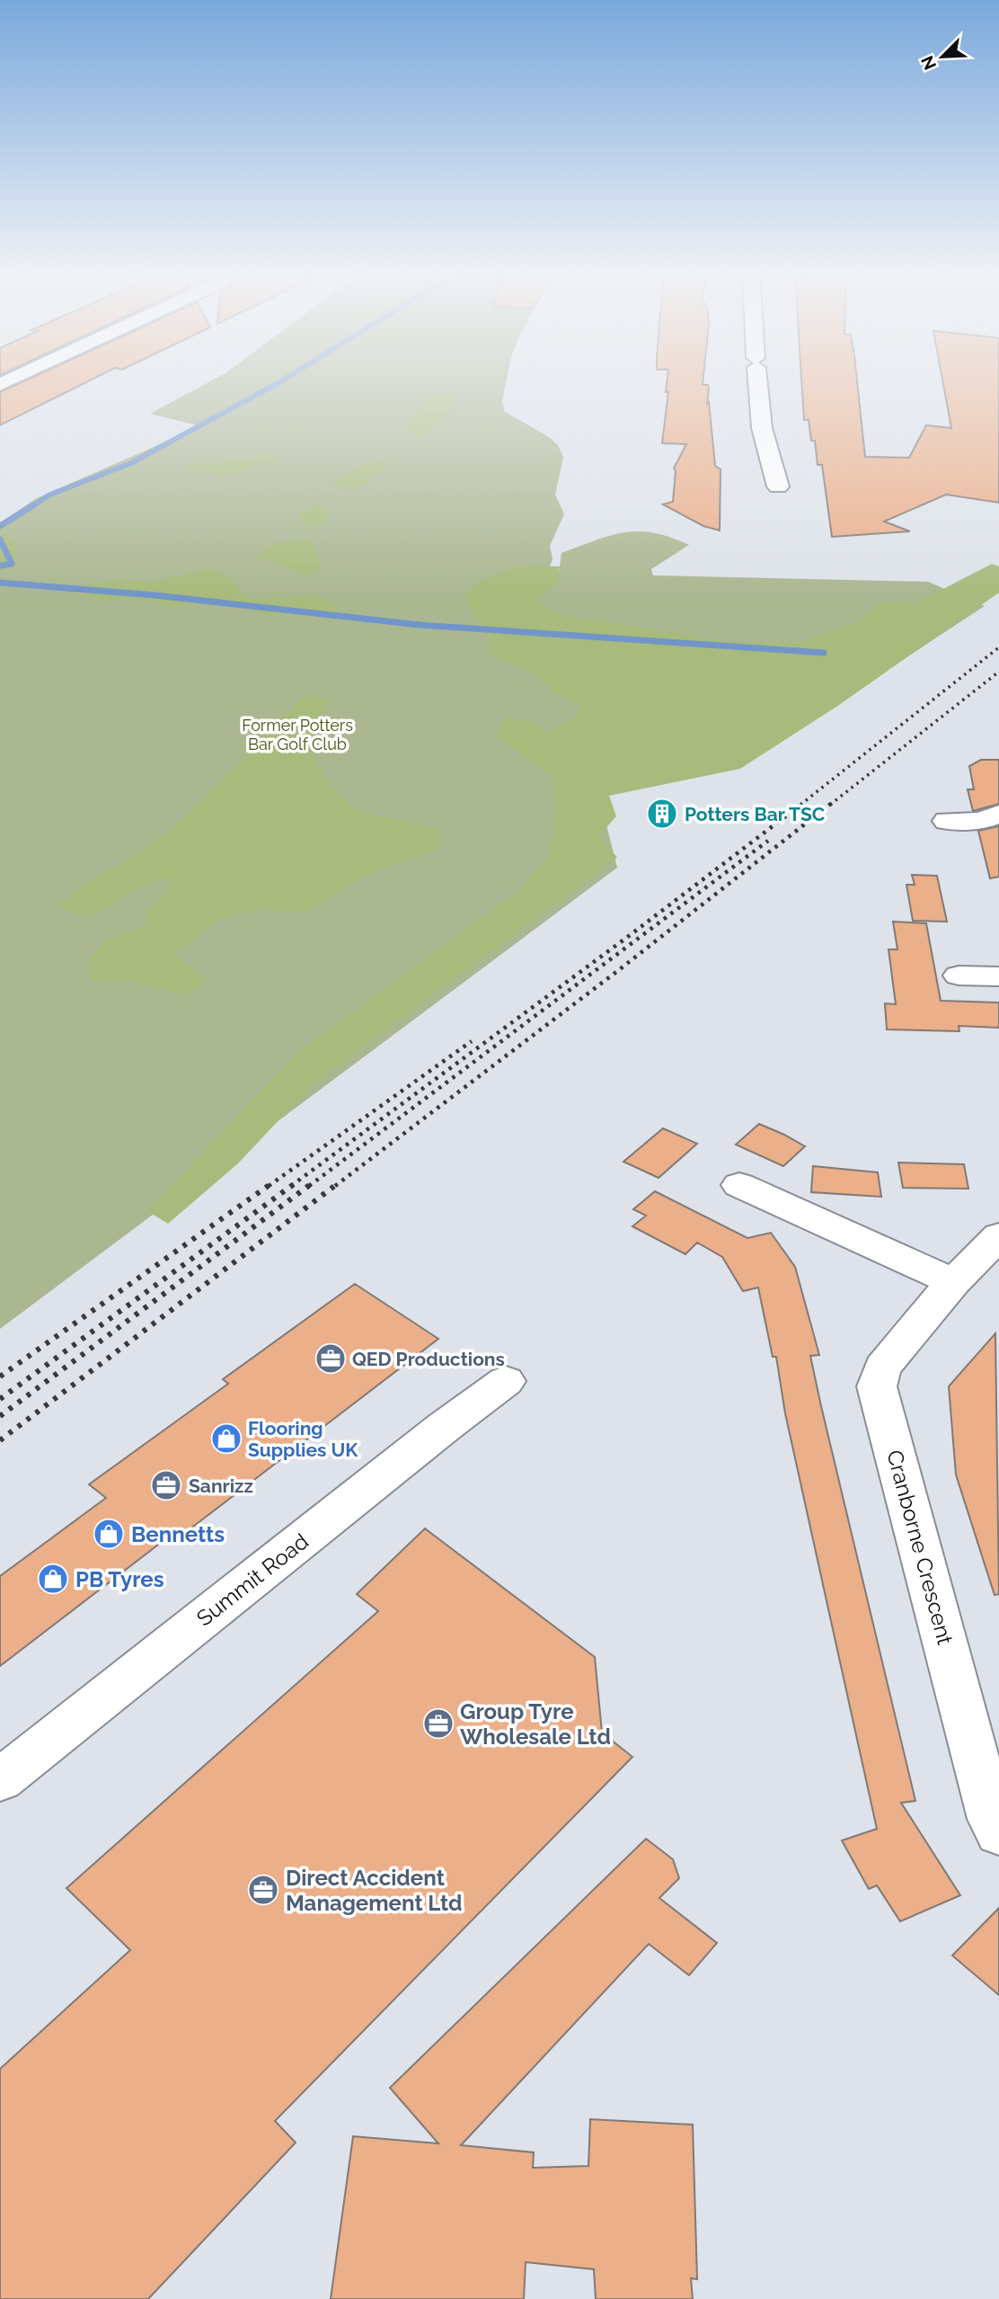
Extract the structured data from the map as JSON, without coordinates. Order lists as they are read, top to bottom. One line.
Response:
{"streets":{"street":["Cranborne Crescent","Summit Road"]},"parks":["Former Potters Bar Golf Club"],"places":{"building":["Potters Bar TSC"],"office":["QED Productions","Sanrizz","Group Tyre Wholesale Ltd","Direct Accident Management Ltd"],"shop":["Flooring Supplies UK","Bennetts","PB Tyres"]},"north":"bottom left"}
